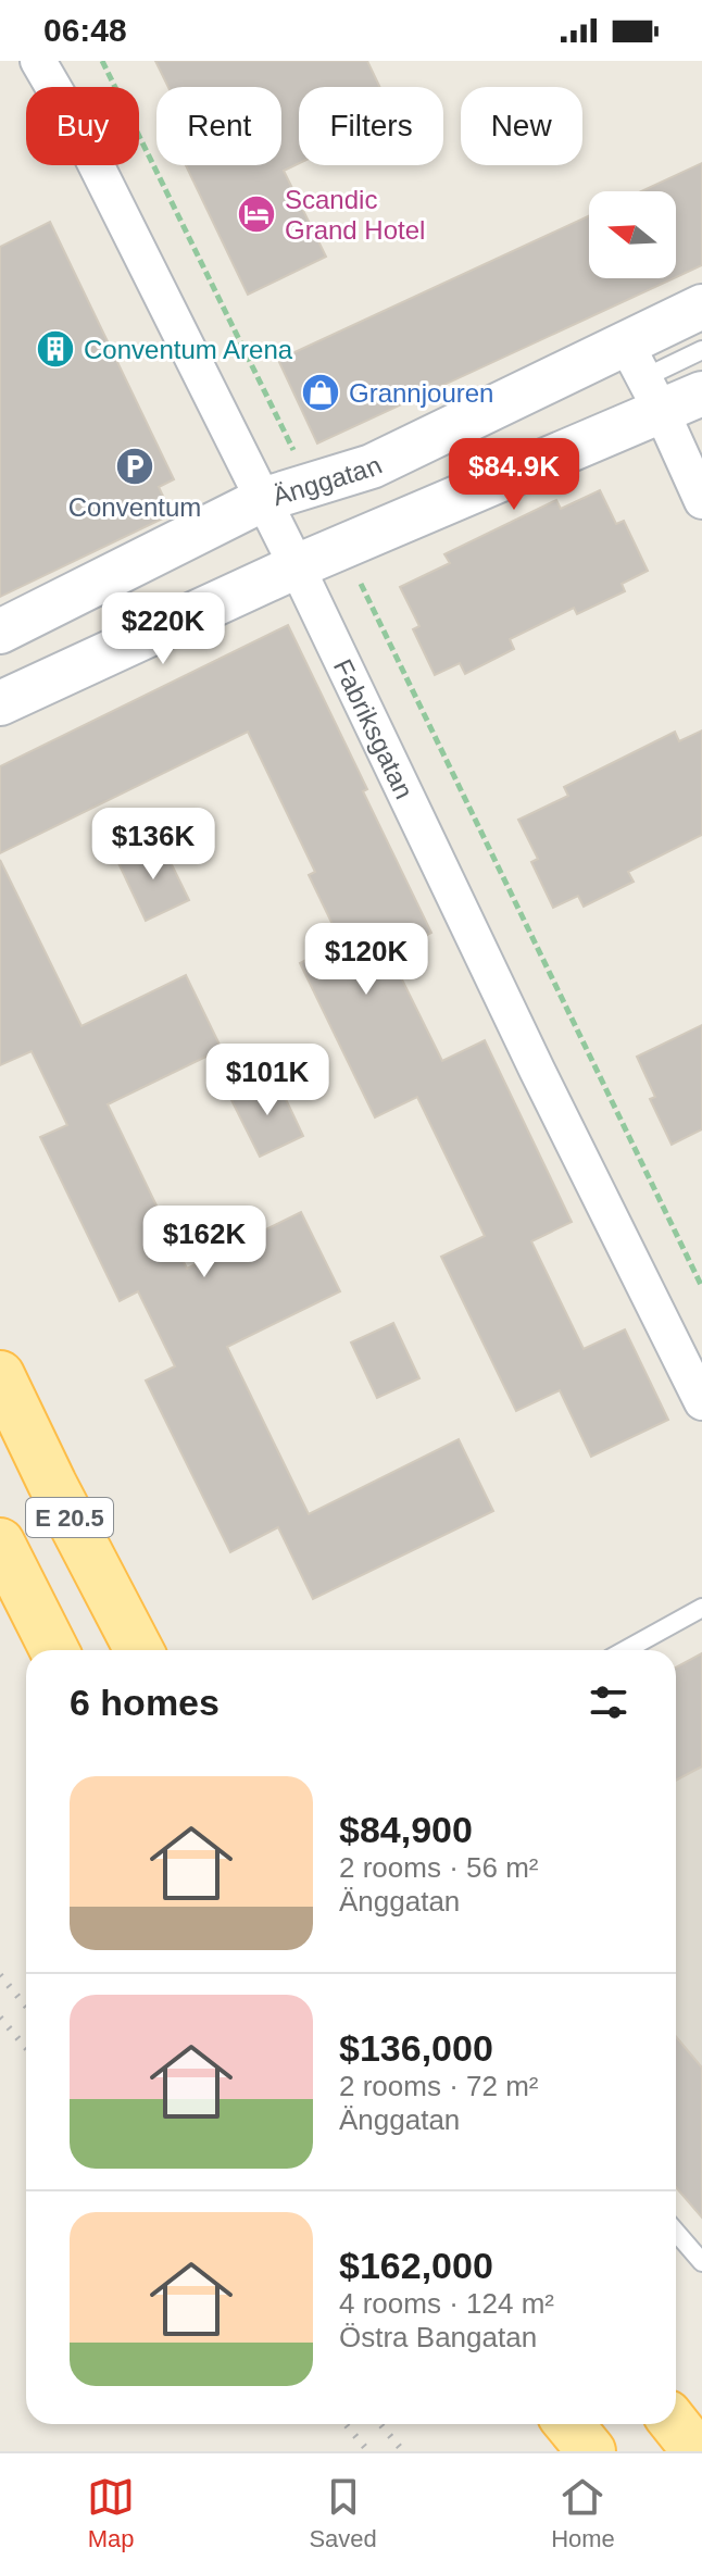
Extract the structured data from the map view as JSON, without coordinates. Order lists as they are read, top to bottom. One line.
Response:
{"streets":{"main road":["E 20.5"],"street":["Änggatan","Fabriksgatan"]},"crossings":[["Änggatan","Fabriksgatan"]],"places":{"hotel":["Scandic Grand Hotel"],"building":["Conventum Arena"],"shop":["Grannjouren"],"parking":["Conventum"]},"north":"left","page":{"status":"06:48","chip":["Buy","Rent","Filters","New"],"price":["$84.9K","$220K","$136K","$120K","$101K","$162K"],"heading":"6 homes","list":[{"name":"$84,900","note":"2 rooms · 56 m² · Änggatan"},{"name":"$136,000","note":"2 rooms · 72 m² · Änggatan"},{"name":"$162,000","note":"4 rooms · 124 m² · Östra Bangatan"}],"tabs":["Map","Saved","Home"]}}
